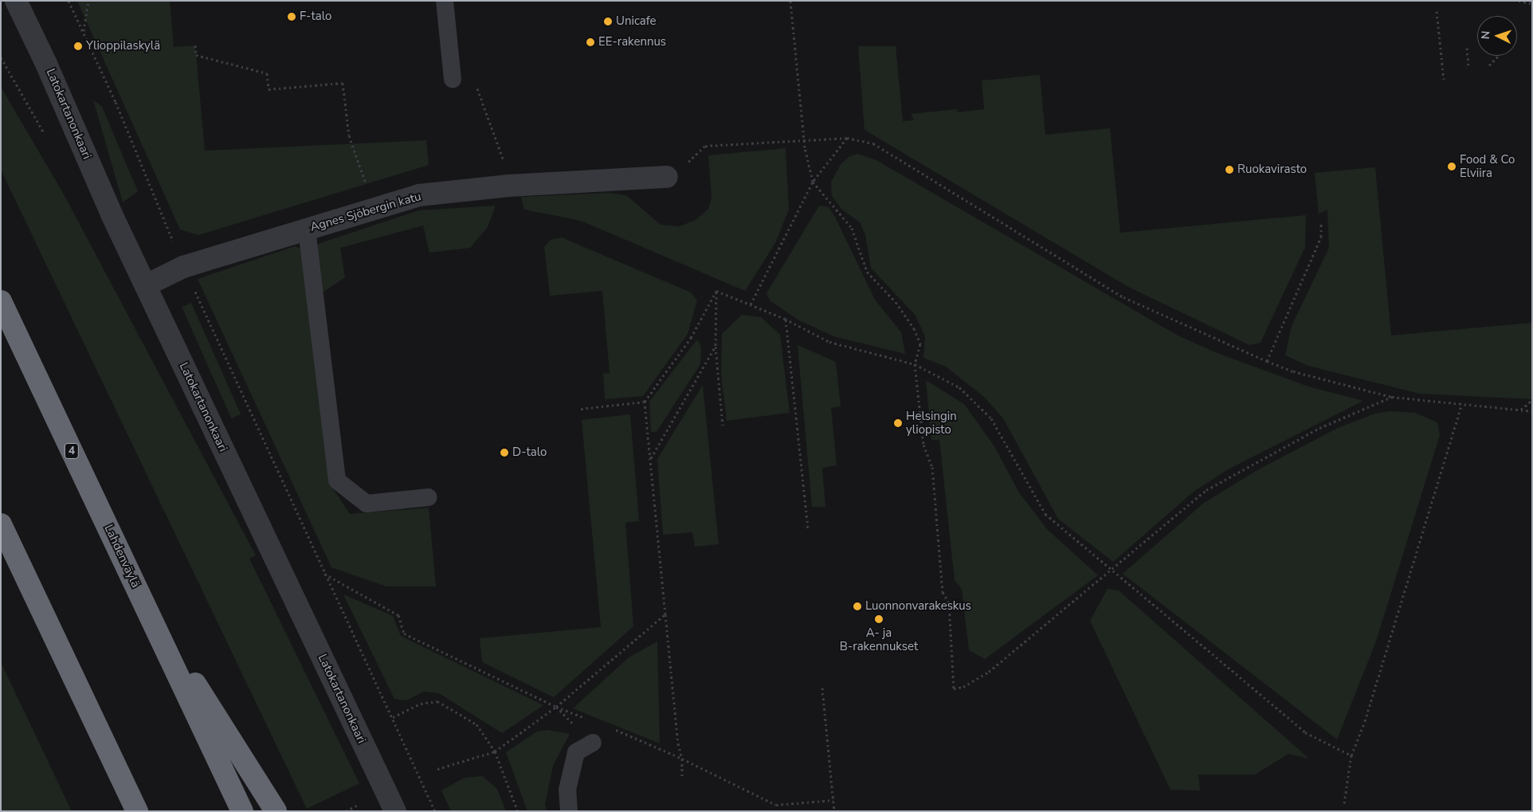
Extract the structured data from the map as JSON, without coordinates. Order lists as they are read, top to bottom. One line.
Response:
{"streets":{"highway":["4","Lahdenväylä"],"street":["Latokartanonkaari","Agnes Sjöbergin katu"]},"crossings":[["Latokartanonkaari","Agnes Sjöbergin katu"]],"places":["F-talo","Unicafe","EE-rakennus","Ylioppilaskylä","Food & Co Elviira","Ruokavirasto","Helsingin yliopisto","D-talo","Luonnonvarakeskus","A- ja B-rakennukset"],"north":"left"}
